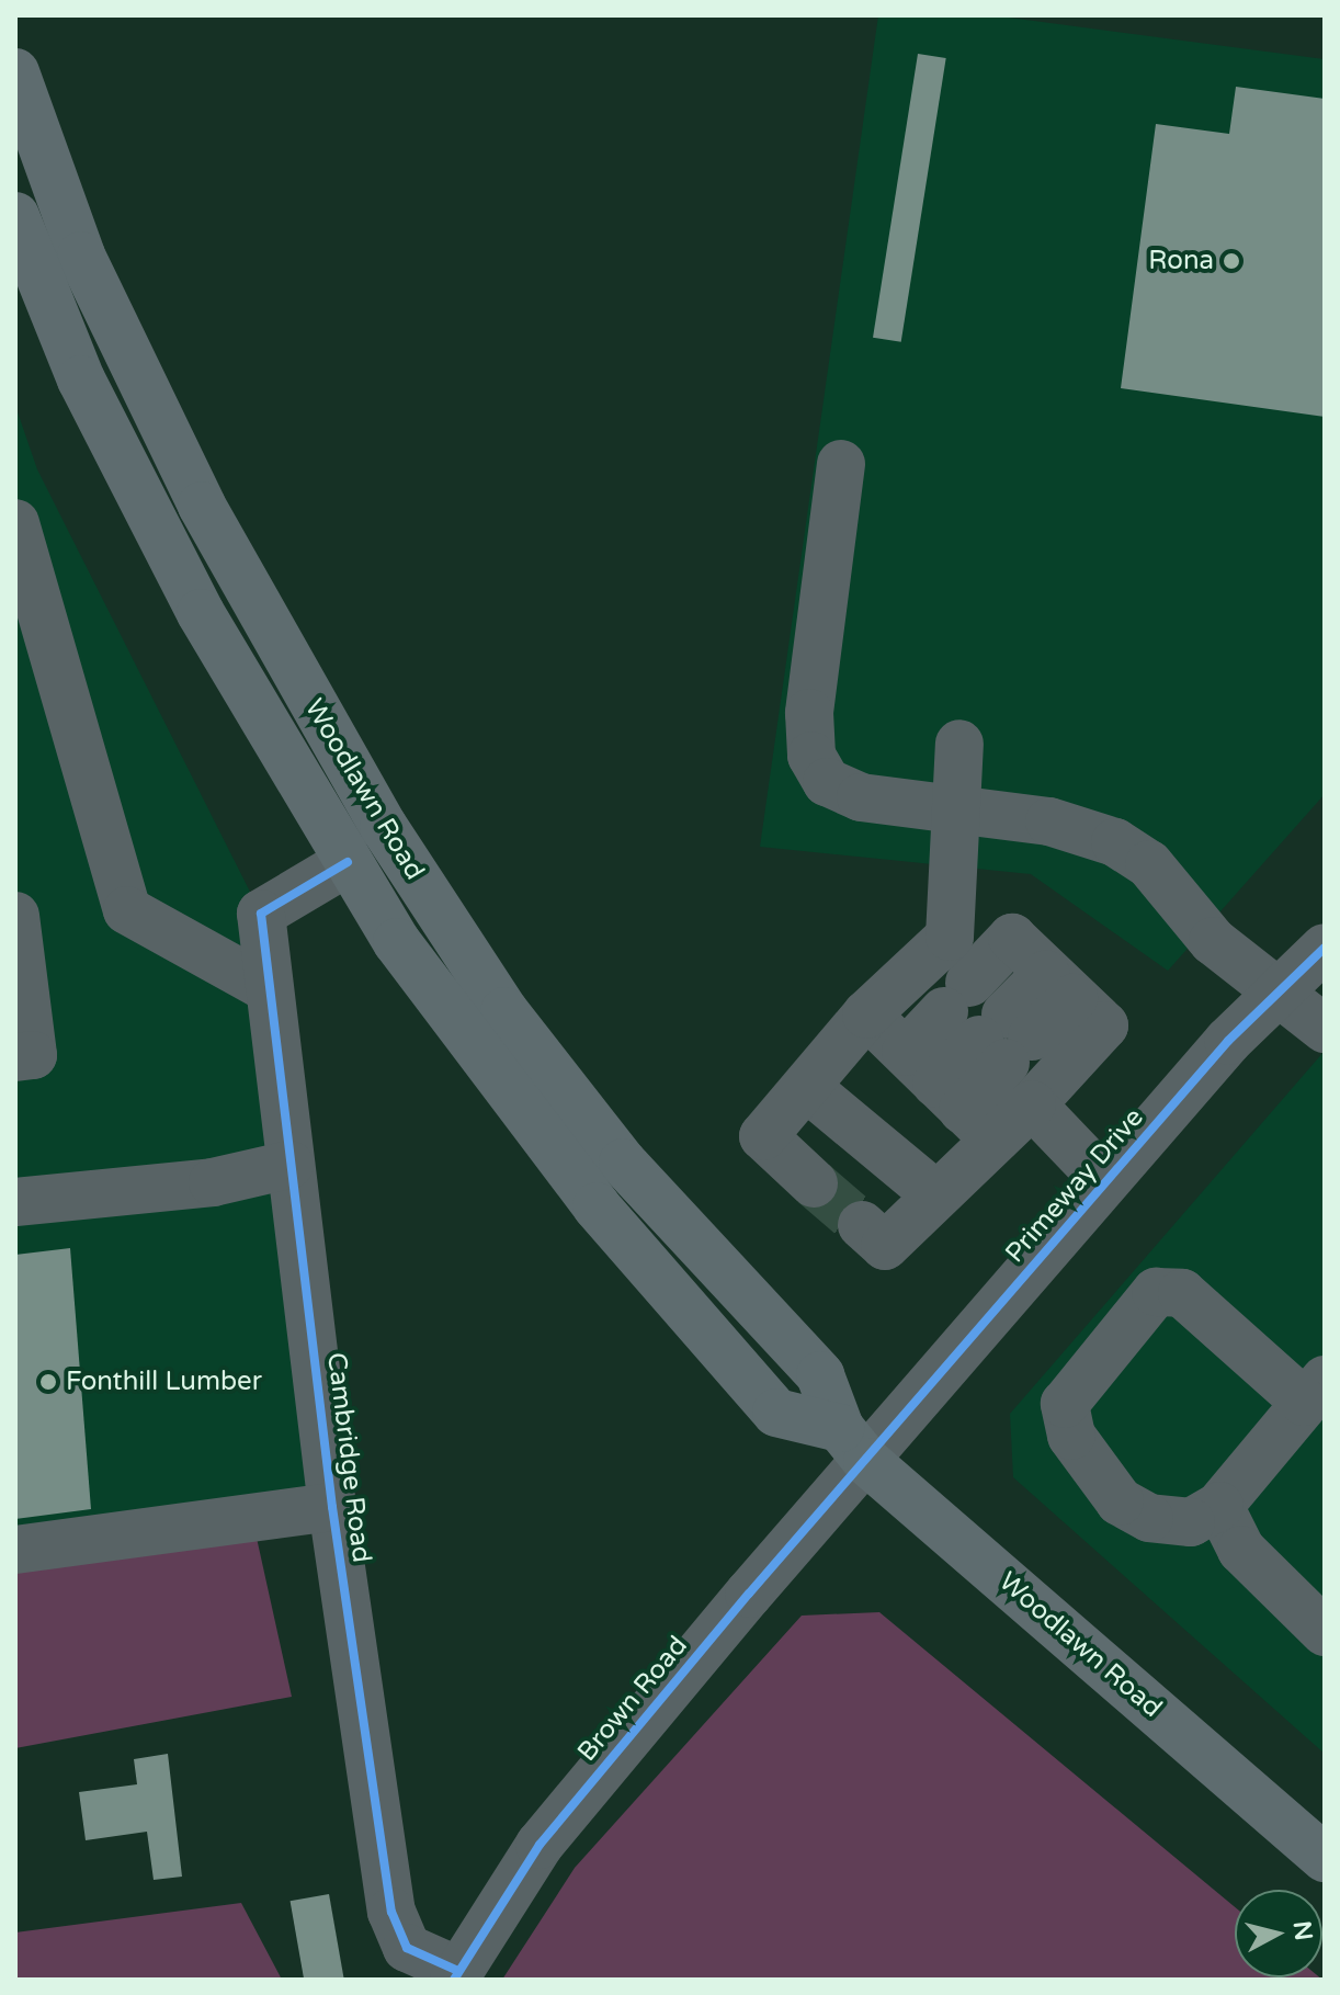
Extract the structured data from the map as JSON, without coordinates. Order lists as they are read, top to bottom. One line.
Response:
{"streets":{"main road":["Woodlawn Road"],"street":["Primeway Drive","Cambridge Road","Brown Road"]},"crossings":[["Woodlawn Road","Primeway Drive"],["Woodlawn Road","Cambridge Road"],["Woodlawn Road","Brown Road"],["Primeway Drive","Brown Road"],["Cambridge Road","Brown Road"]],"places":["Rona","Fonthill Lumber"],"north":"right"}
